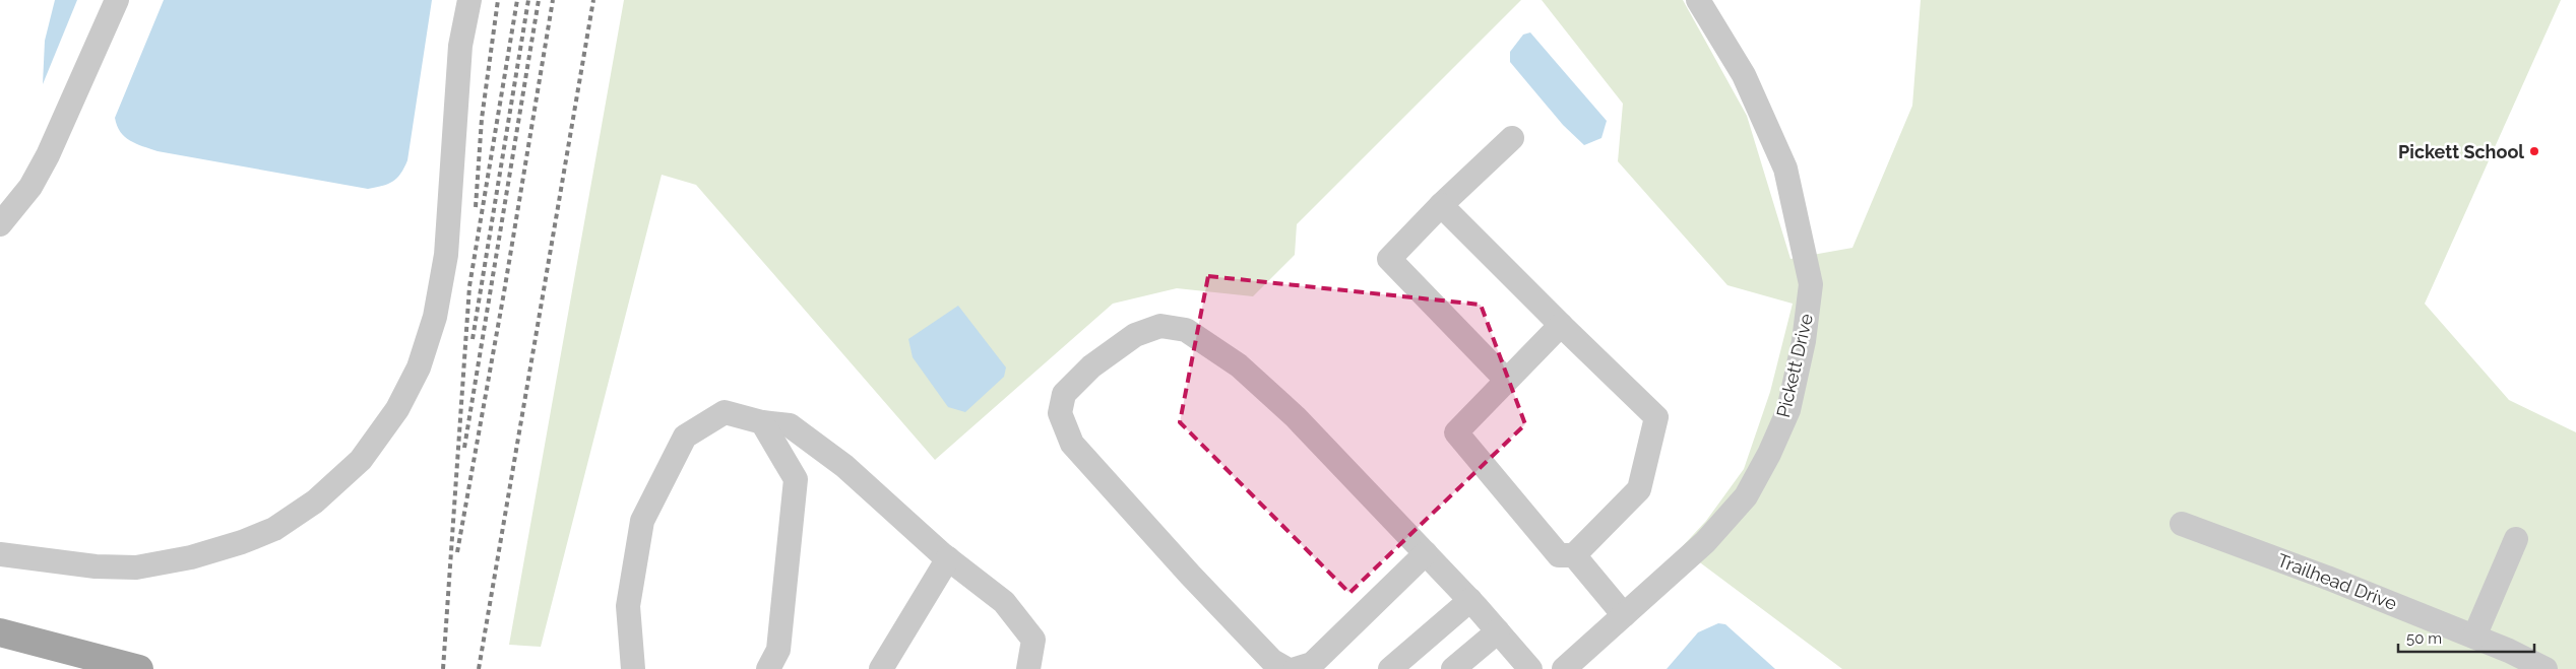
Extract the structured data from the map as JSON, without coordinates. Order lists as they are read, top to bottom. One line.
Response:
{"streets":{"street":["Pickett Drive","Trailhead Drive"]},"places":["Pickett School"],"scale_bar":"50 m"}
